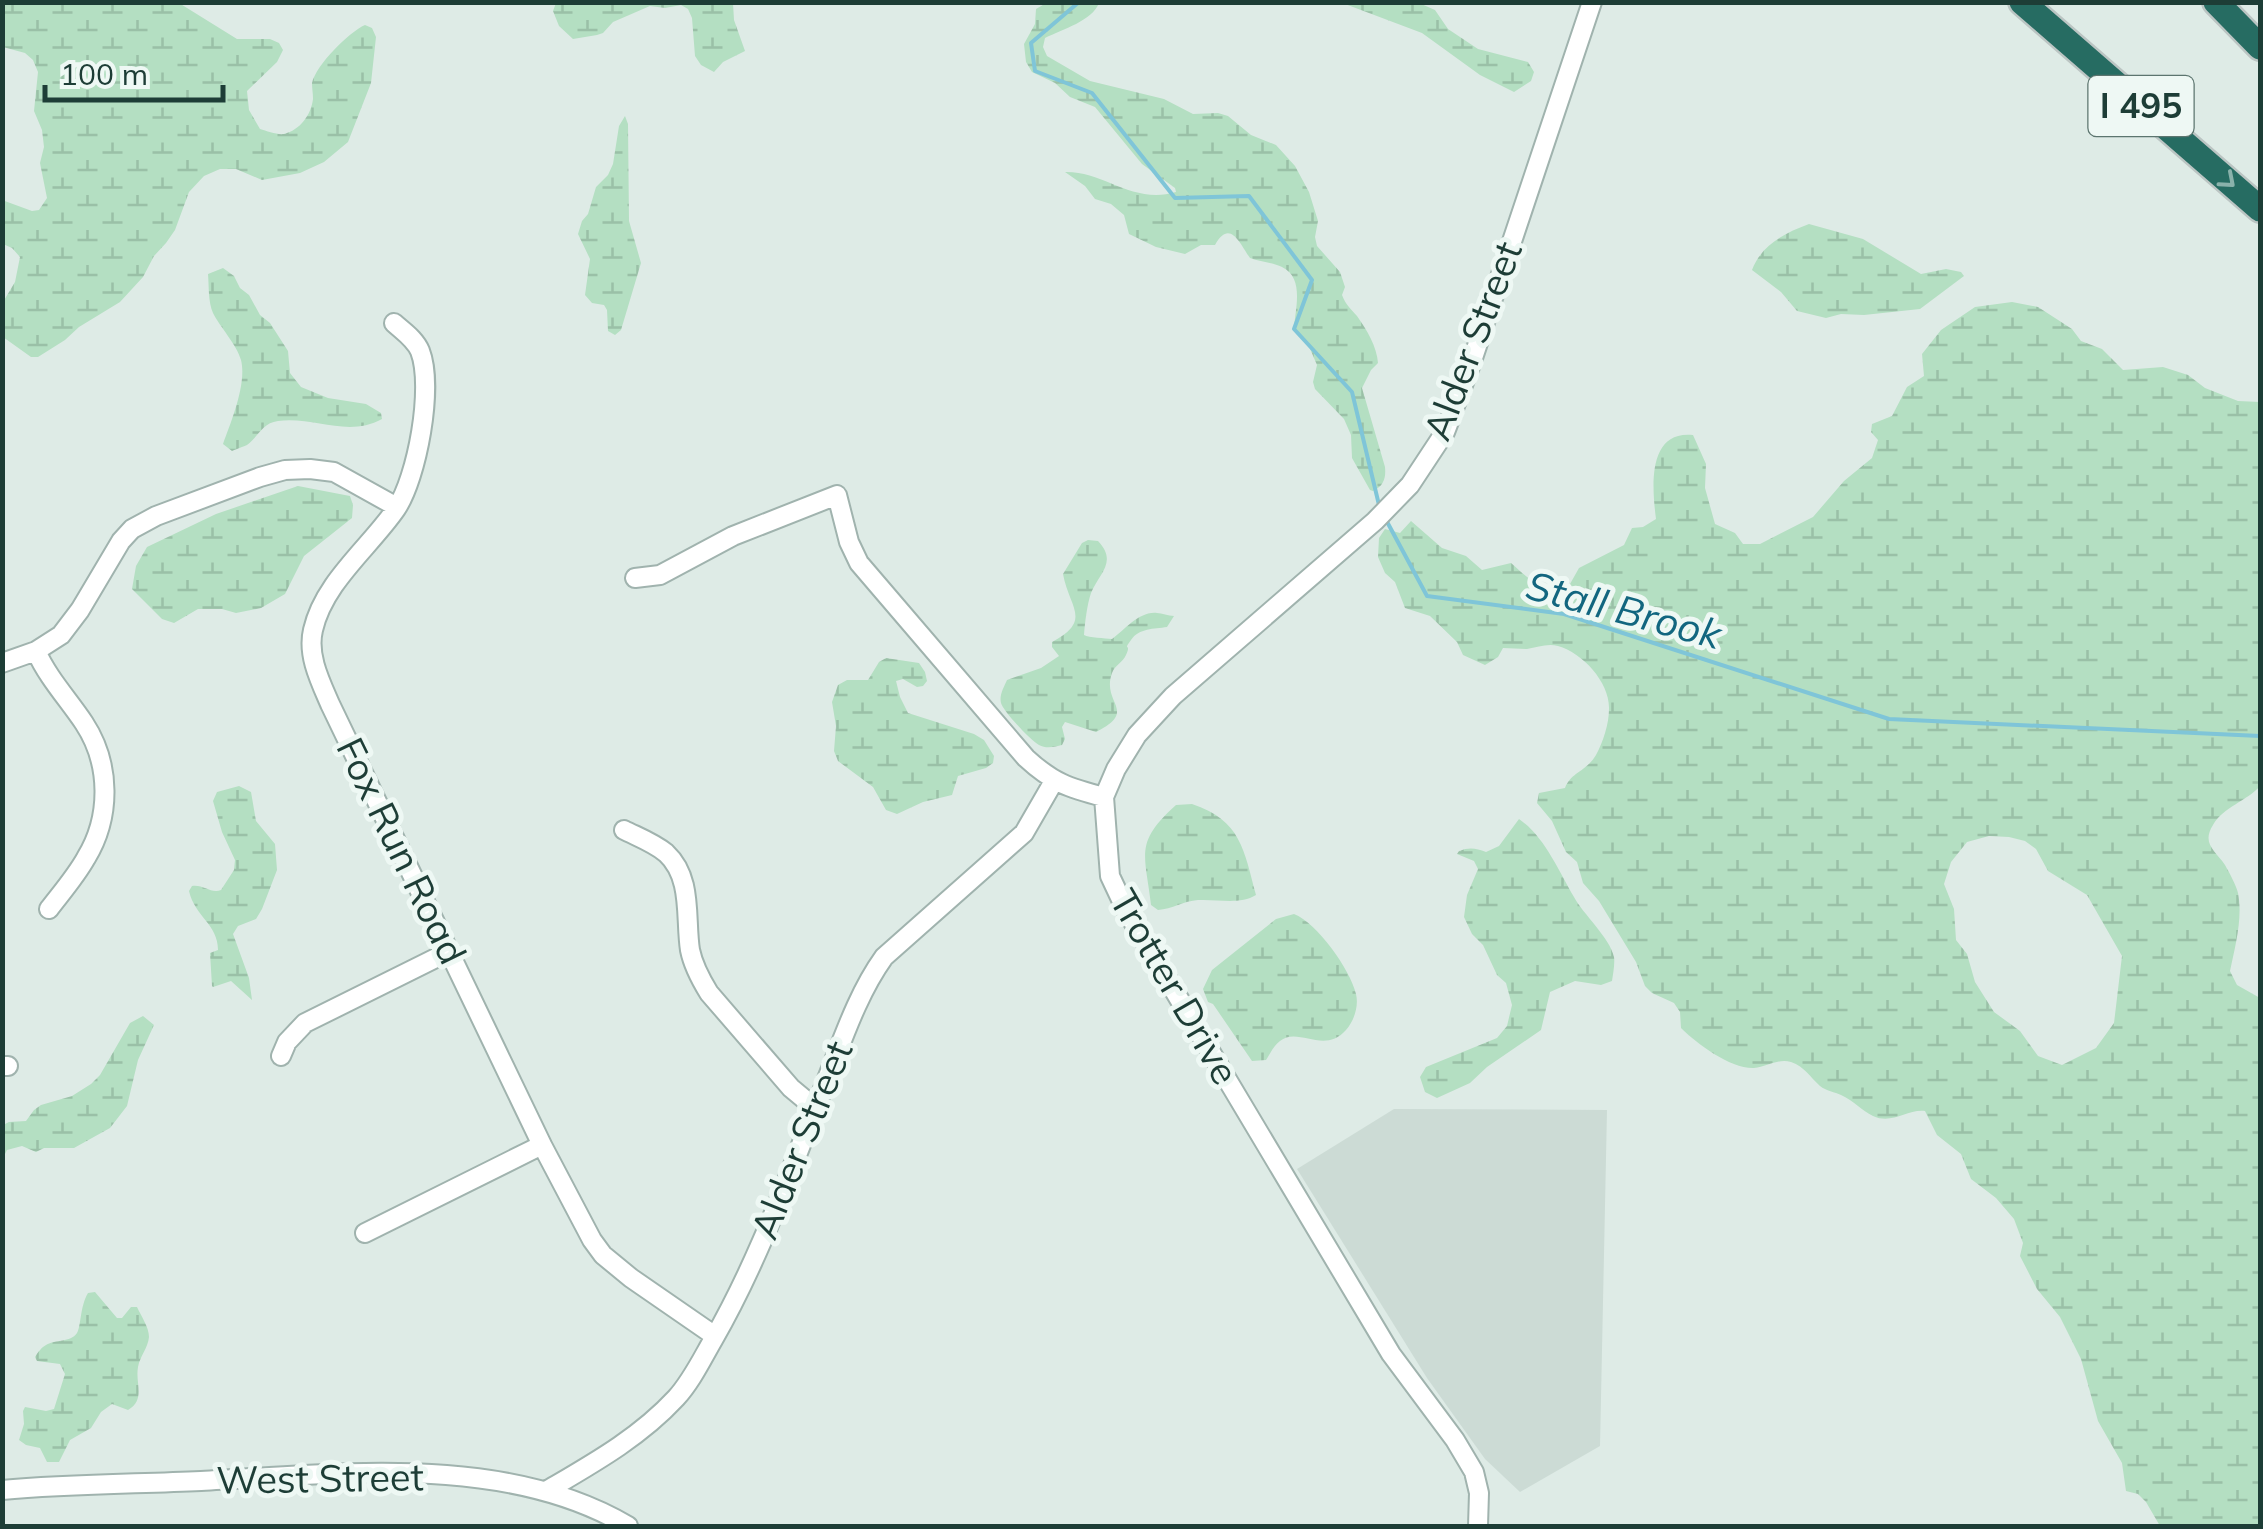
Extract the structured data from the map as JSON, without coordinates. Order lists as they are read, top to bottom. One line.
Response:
{"streets":{"highway":["I 495"],"street":["Alder Street","Fox Run Road","Trotter Drive","West Street"]},"crossings":[["Alder Street","Fox Run Road"],["Alder Street","Trotter Drive"],["Alder Street","West Street"]],"water":["Stall Brook"],"scale_bar":"100 m"}
